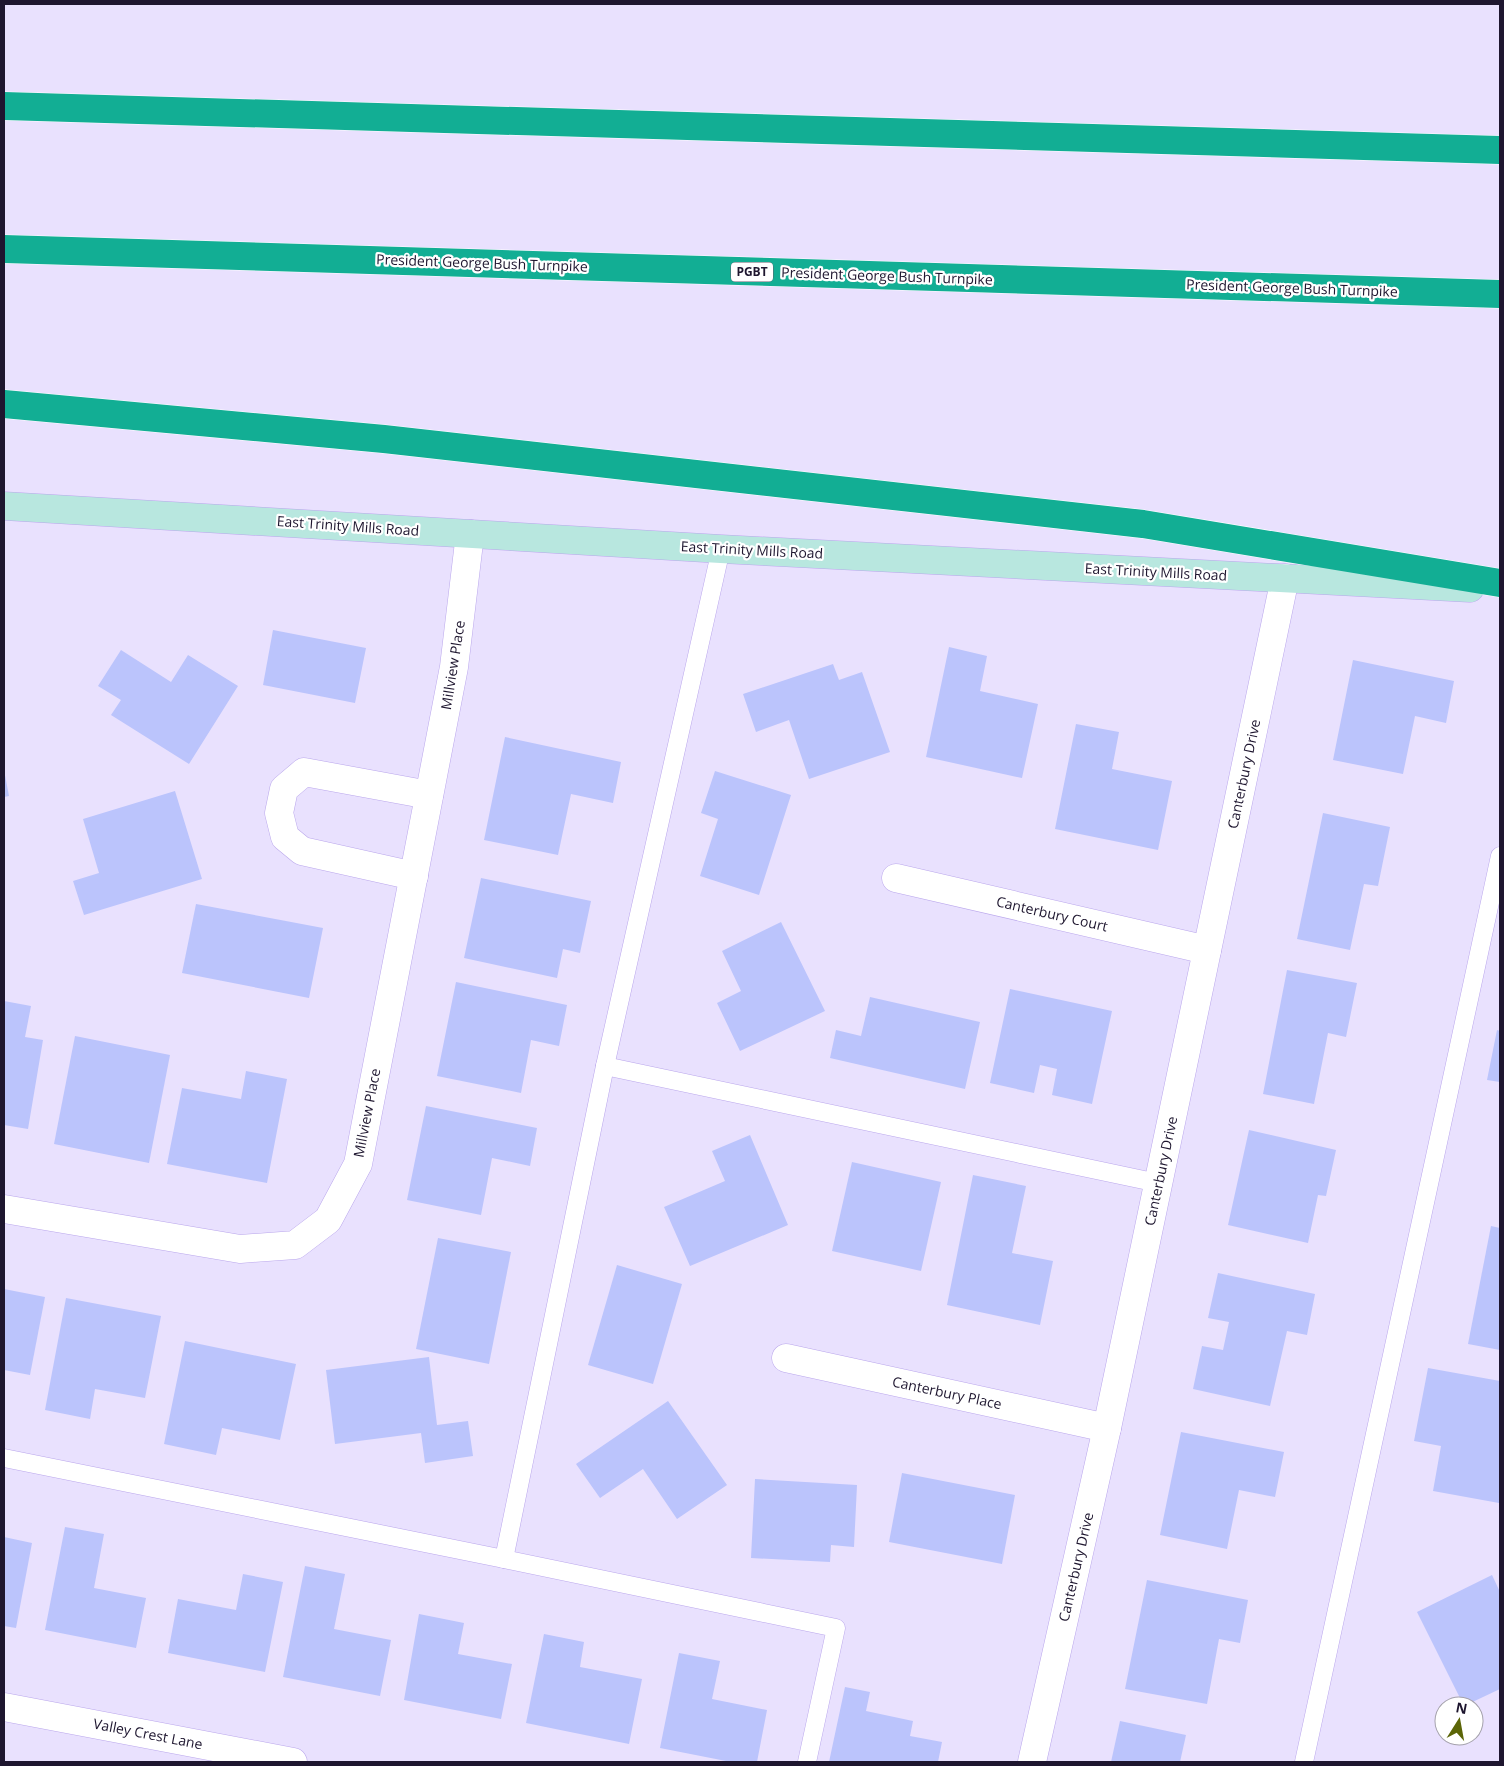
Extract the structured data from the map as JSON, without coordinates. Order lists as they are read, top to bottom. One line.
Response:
{"streets":{"highway":["President George Bush Turnpike","PGBT"],"main road":["East Trinity Mills Road"],"street":["Millview Place","Canterbury Drive","Canterbury Court","Canterbury Place","Valley Crest Lane"]},"crossings":[["East Trinity Mills Road","Millview Place"],["East Trinity Mills Road","Canterbury Drive"],["Canterbury Drive","Canterbury Court"],["Canterbury Drive","Canterbury Place"]],"north":"top"}
